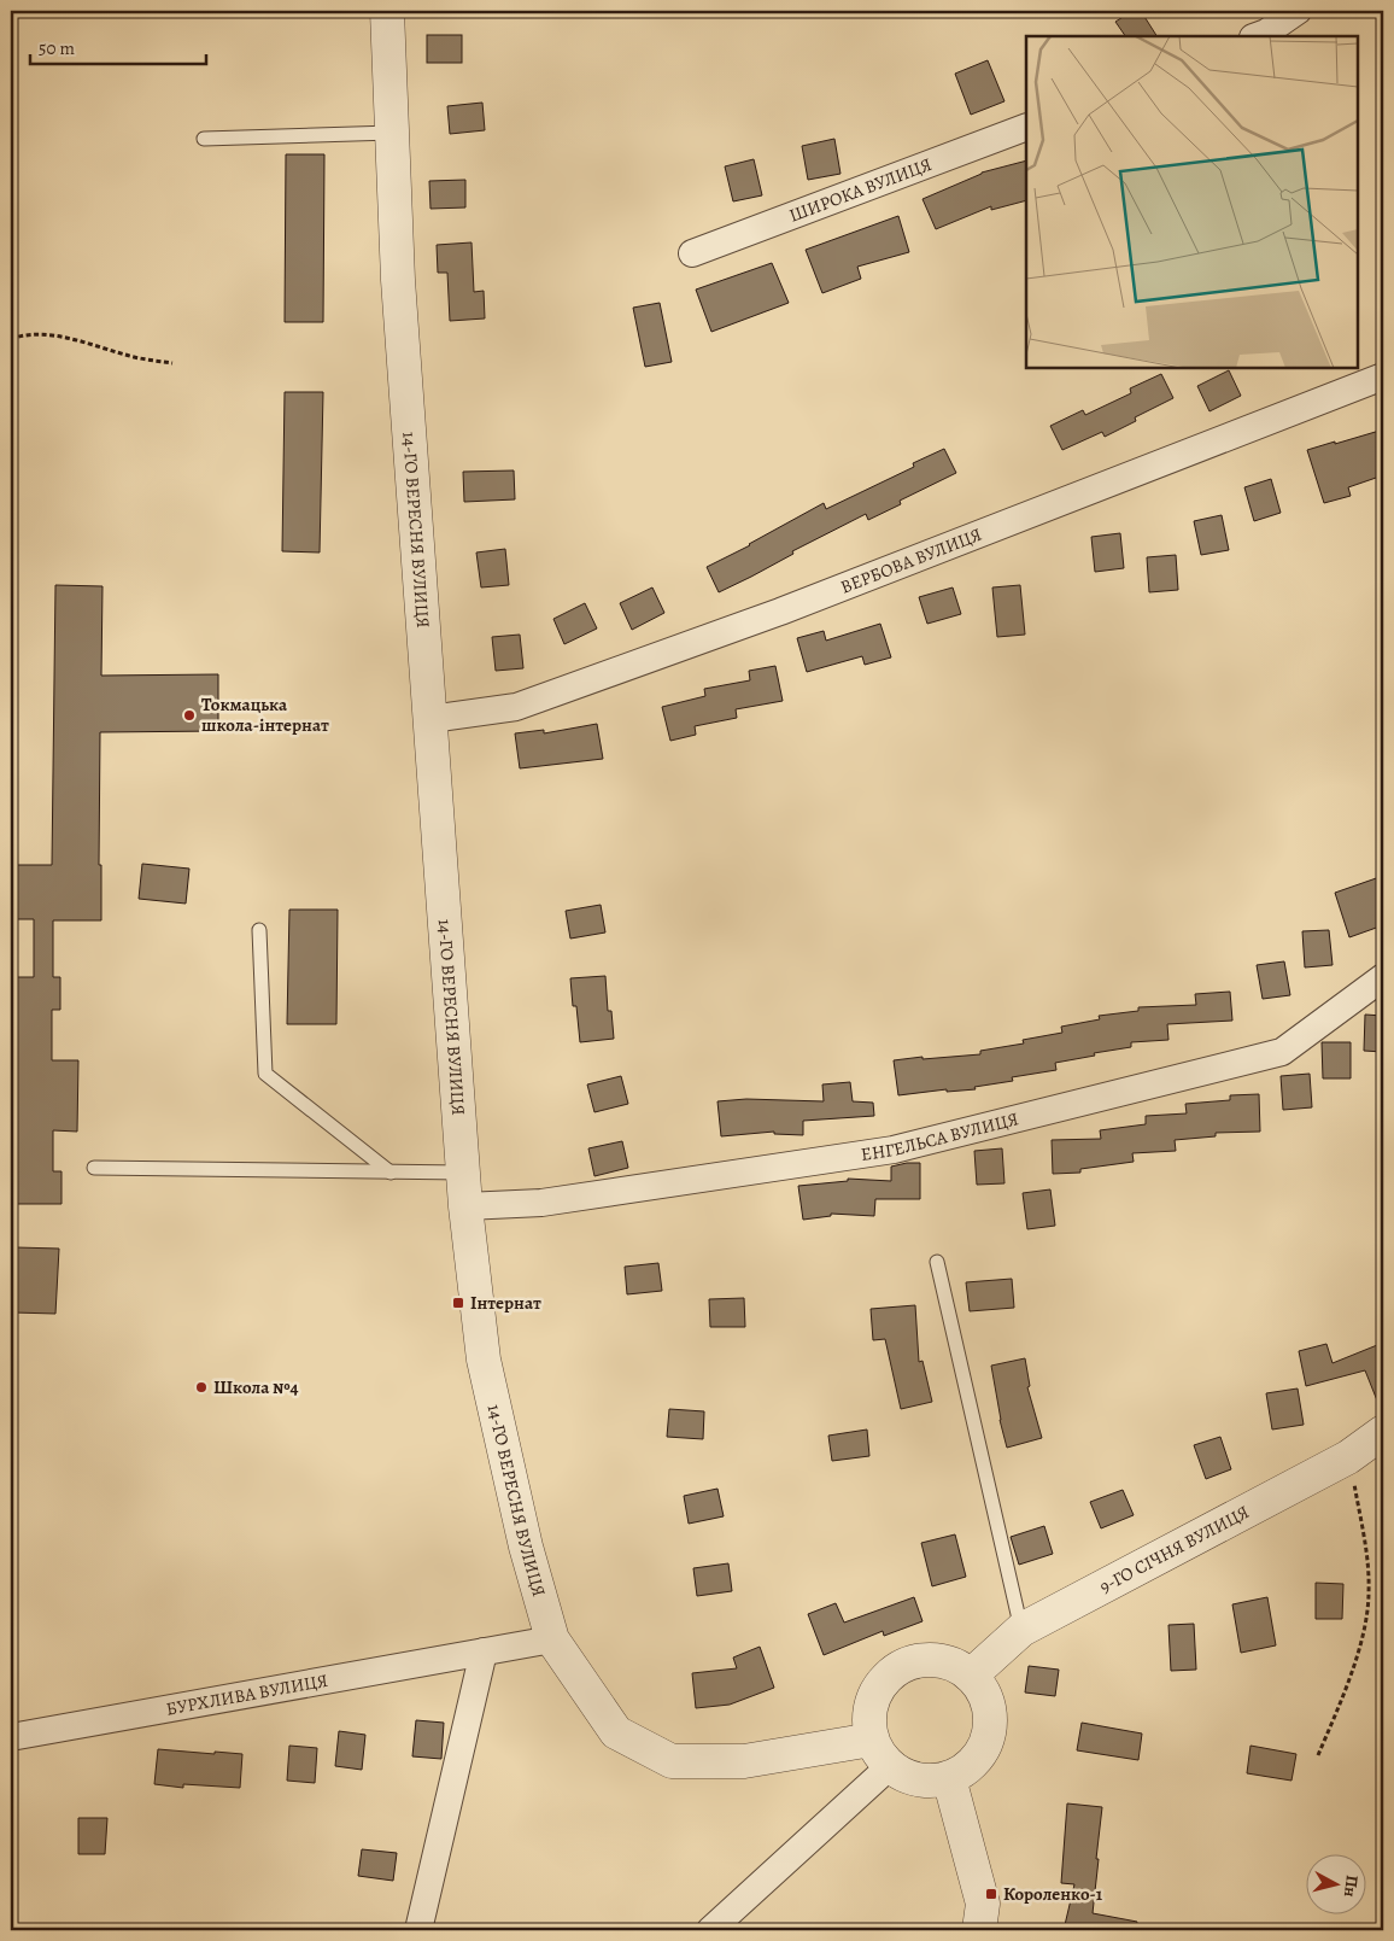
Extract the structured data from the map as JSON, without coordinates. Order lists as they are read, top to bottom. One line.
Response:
{"streets":{"street":["ШИРОКА ВУЛИЦЯ","14-ГО ВЕРЕСНЯ ВУЛИЦЯ","ВЕРБОВА ВУЛИЦЯ","ЕНГЕЛЬСА ВУЛИЦЯ","9-ГО СІЧНЯ ВУЛИЦЯ","БУРХЛИВА ВУЛИЦЯ"]},"crossings":[["14-ГО ВЕРЕСНЯ ВУЛИЦЯ","ВЕРБОВА ВУЛИЦЯ"],["14-ГО ВЕРЕСНЯ ВУЛИЦЯ","ЕНГЕЛЬСА ВУЛИЦЯ"],["14-ГО ВЕРЕСНЯ ВУЛИЦЯ","9-ГО СІЧНЯ ВУЛИЦЯ"],["14-ГО ВЕРЕСНЯ ВУЛИЦЯ","БУРХЛИВА ВУЛИЦЯ"]],"places":{"other":["Токмацька школа-інтернат","Школа №4"],"transit":["Інтернат","Короленко-1"]},"scale_bar":"50 m","north":"right"}
